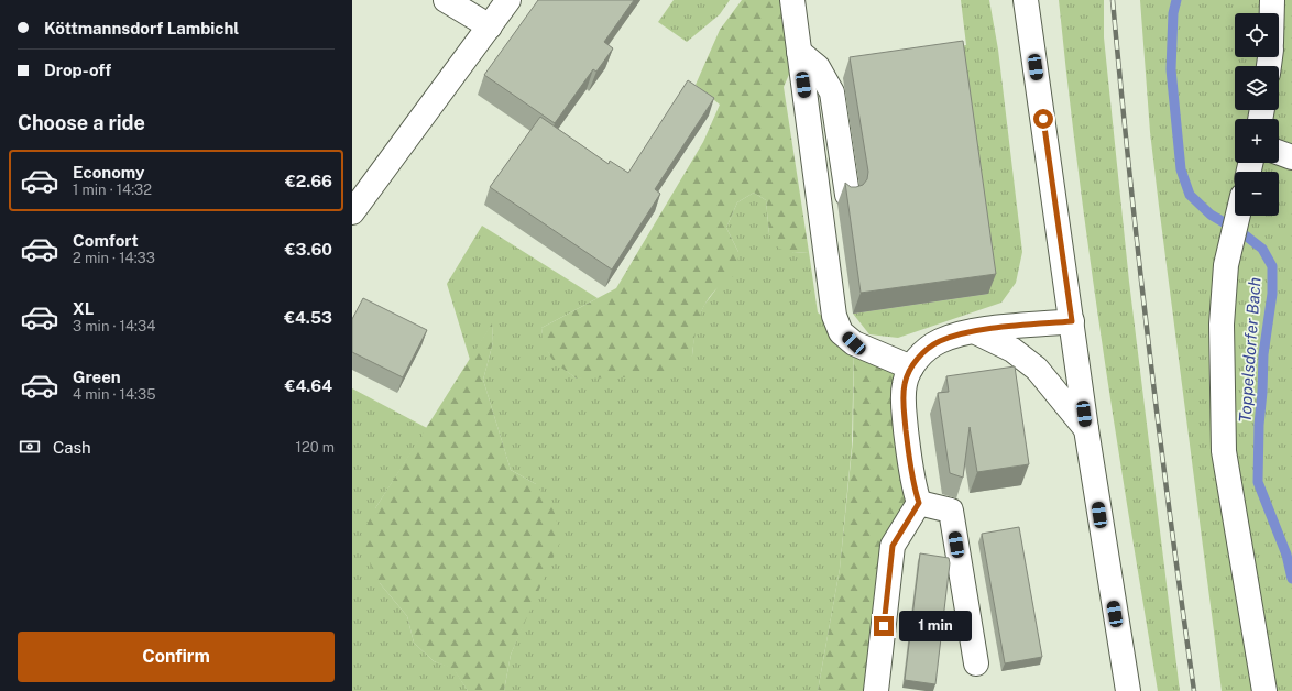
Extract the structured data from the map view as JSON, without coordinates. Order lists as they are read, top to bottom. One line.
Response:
{"water":["Toppelsdorfer Bach"],"page":{"banner":["Köttmannsdorf Lambichl","Drop-off"],"map_buttons":["+","−"],"heading":"Choose a ride","list":[{"name":"Economy","note":"1 min · 14:32","value":"€2.66"},{"name":"Comfort","note":"2 min · 14:33","value":"€3.60"},{"name":"XL","note":"3 min · 14:34","value":"€4.53"},{"name":"Green","note":"4 min · 14:35","value":"€4.64"}],"pay":["Cash","120 m"],"bubble":"1 min","buttons":"Confirm"}}
